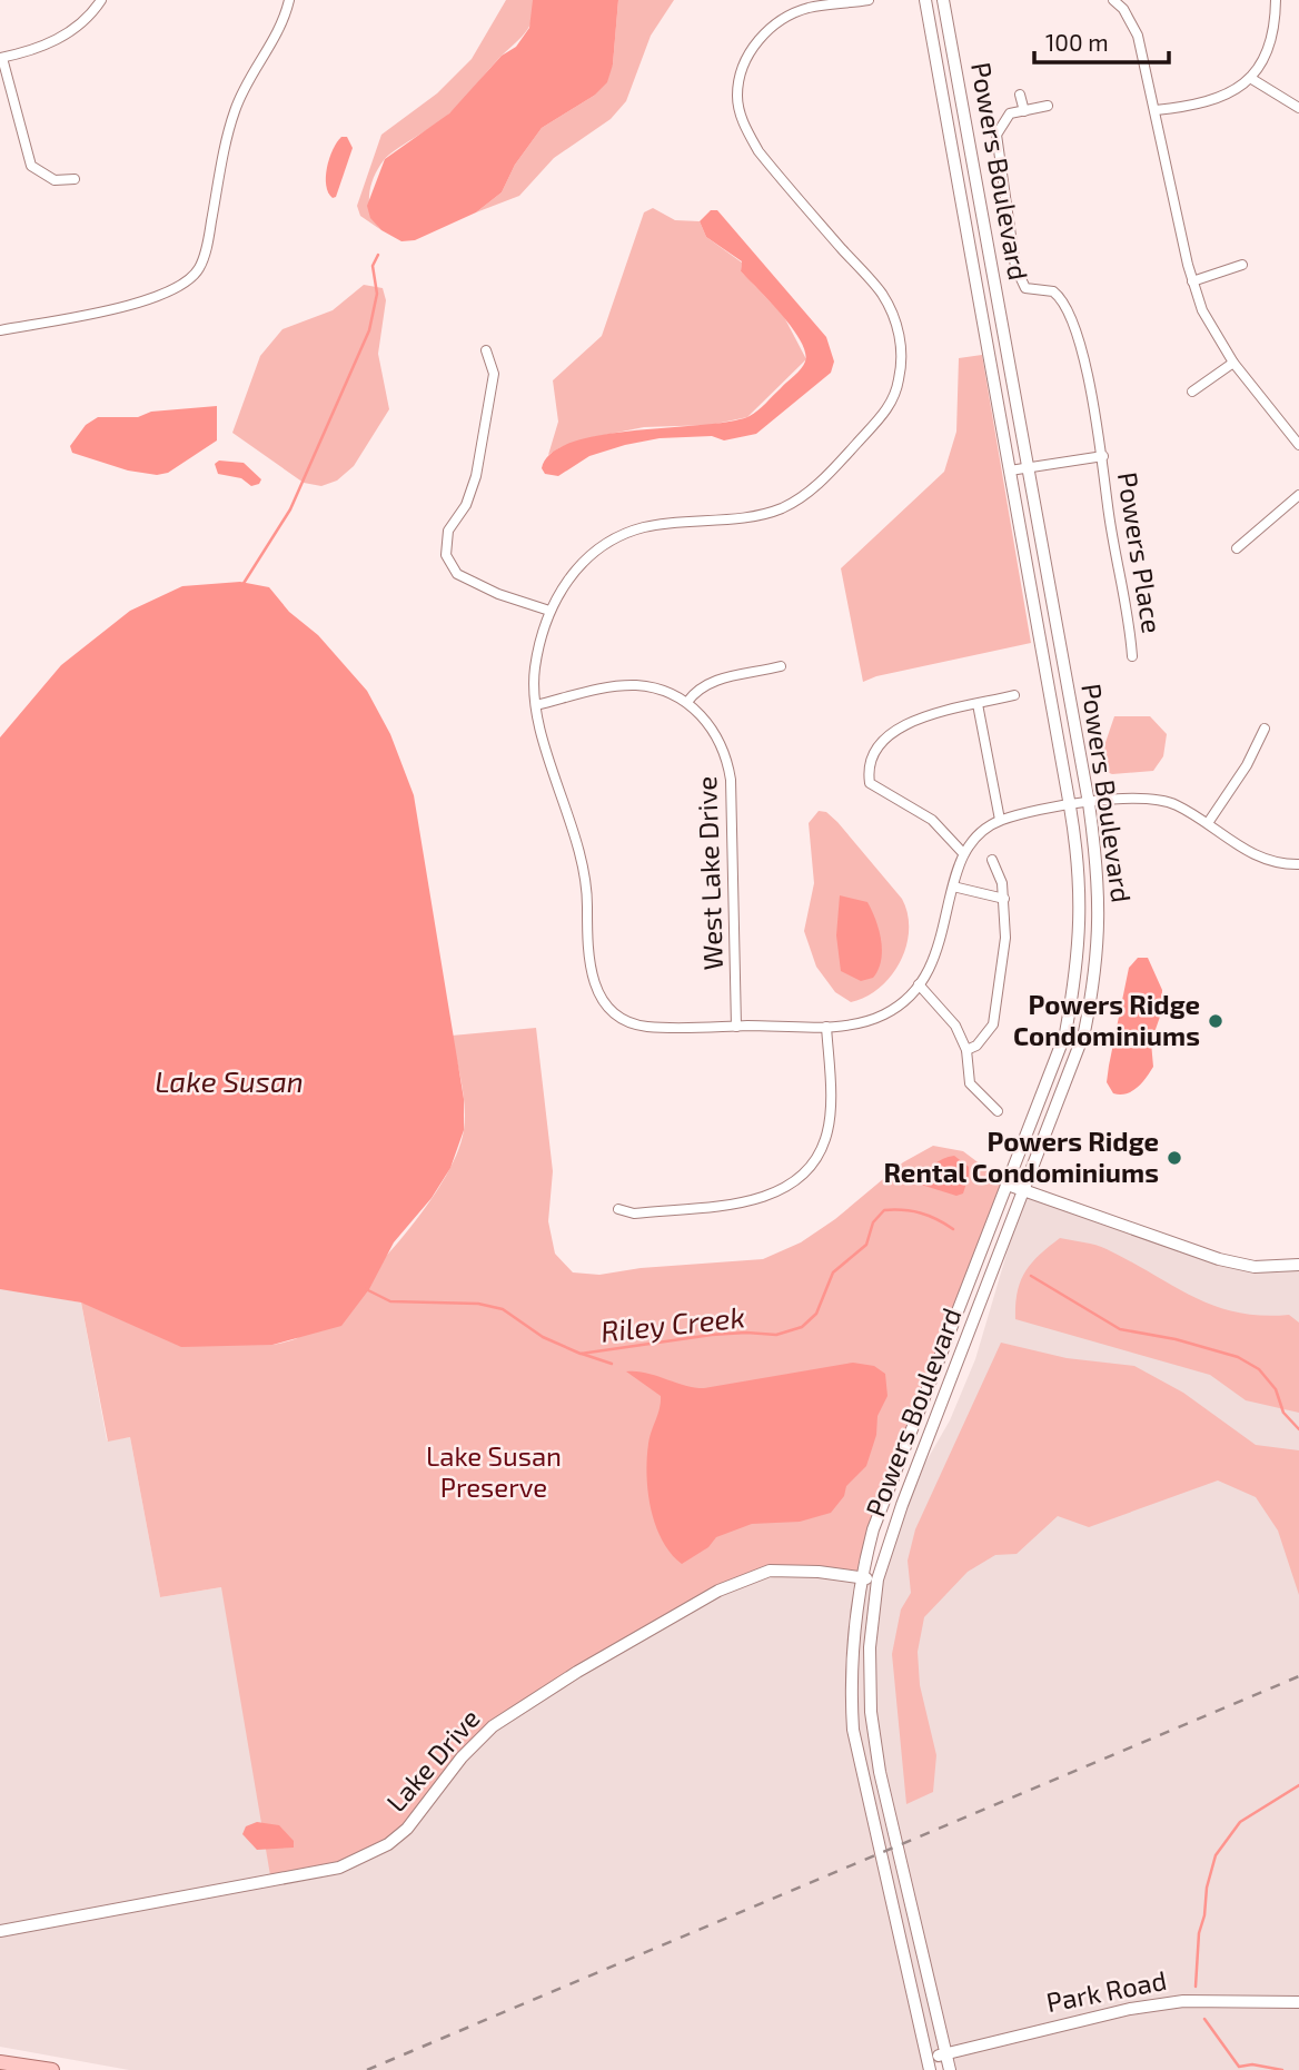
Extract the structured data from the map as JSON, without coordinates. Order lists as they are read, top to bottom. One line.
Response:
{"streets":{"main road":["Powers Boulevard","Lake Drive","Park Road"],"street":["Powers Place","West Lake Drive"]},"crossings":[["Powers Boulevard","Powers Place"],["Powers Boulevard","Lake Drive"],["Powers Boulevard","Park Road"]],"water":["Lake Susan","Riley Creek"],"parks":["Lake Susan Preserve"],"places":["Powers Ridge Condominiums","Powers Ridge Rental Condominiums"],"scale_bar":"100 m"}
